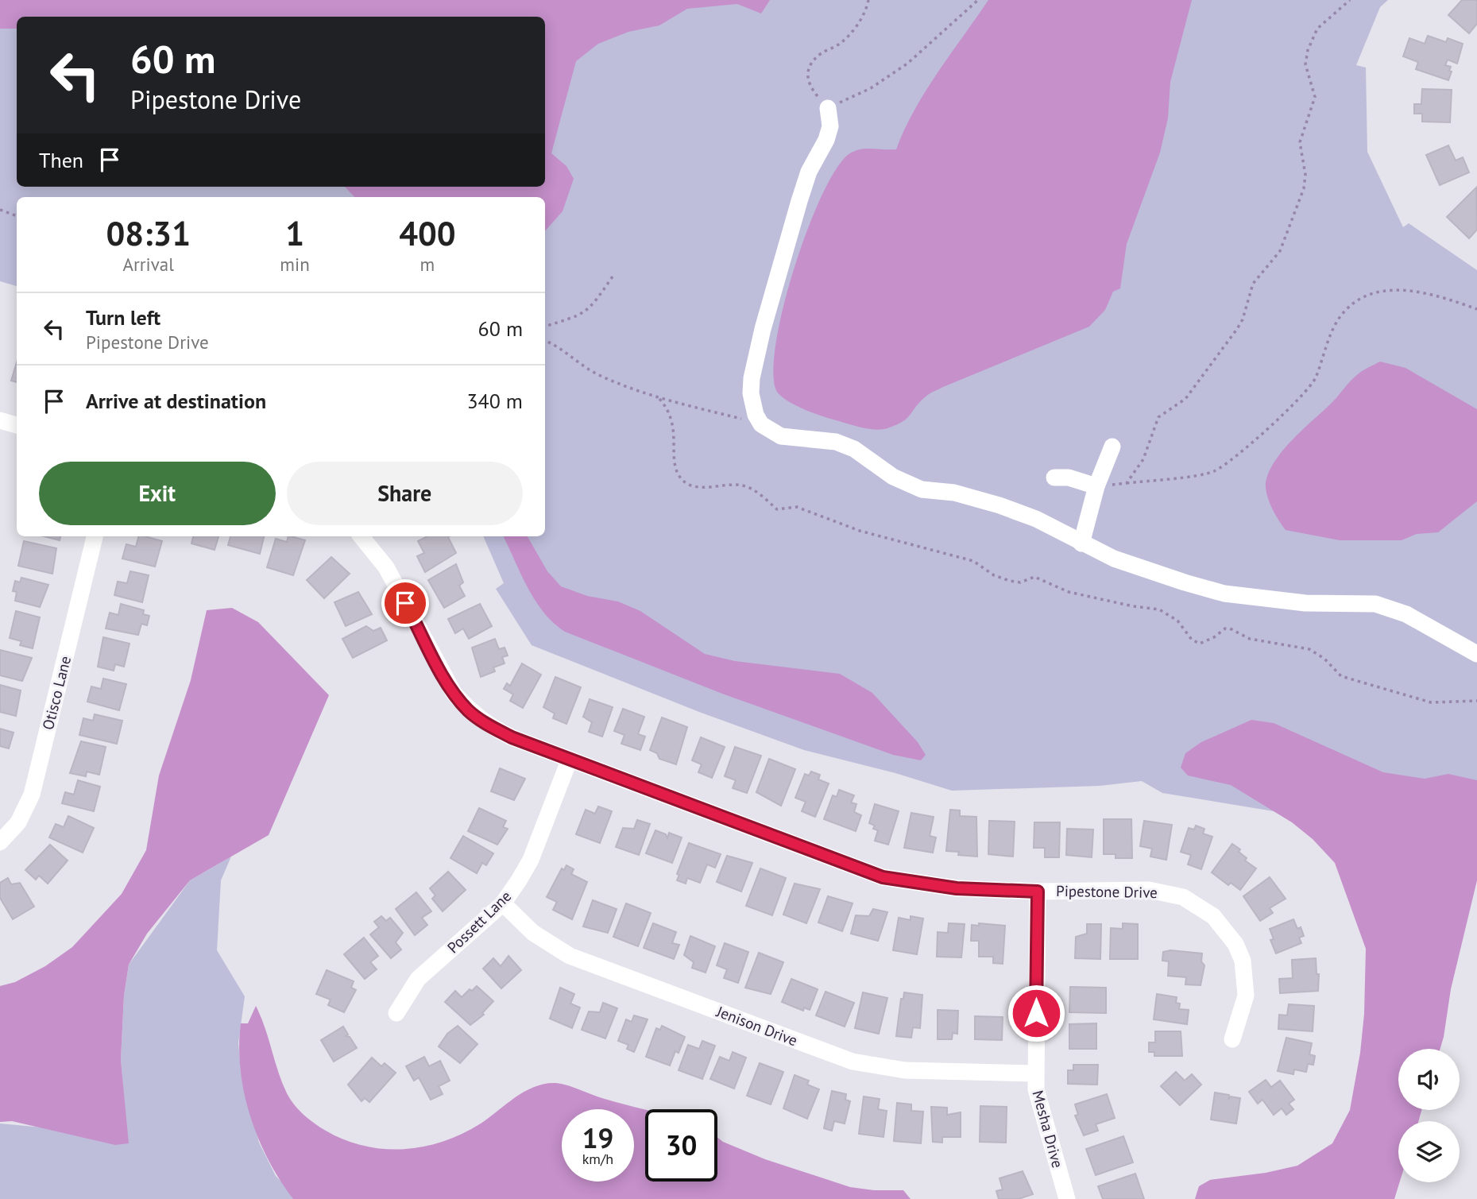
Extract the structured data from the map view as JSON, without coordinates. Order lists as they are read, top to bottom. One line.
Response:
{"streets":{"street":["Otisco Lane","Pipestone Drive","Possett Lane","Jenison Drive","Mesha Drive"]},"crossings":[["Pipestone Drive","Possett Lane"],["Pipestone Drive","Mesha Drive"],["Possett Lane","Jenison Drive"],["Jenison Drive","Mesha Drive"]],"page":{"turn":["60 m","Pipestone Drive"],"then":"Then","eta":["08:31","Arrival","1","min","400","m"],"list":[{"name":"Turn left","note":"Pipestone Drive","value":"60 m"},{"name":"Arrive at destination","value":"340 m"}],"buttons":["Exit","Share"],"speed":"19 km/h","limit":"30"}}
